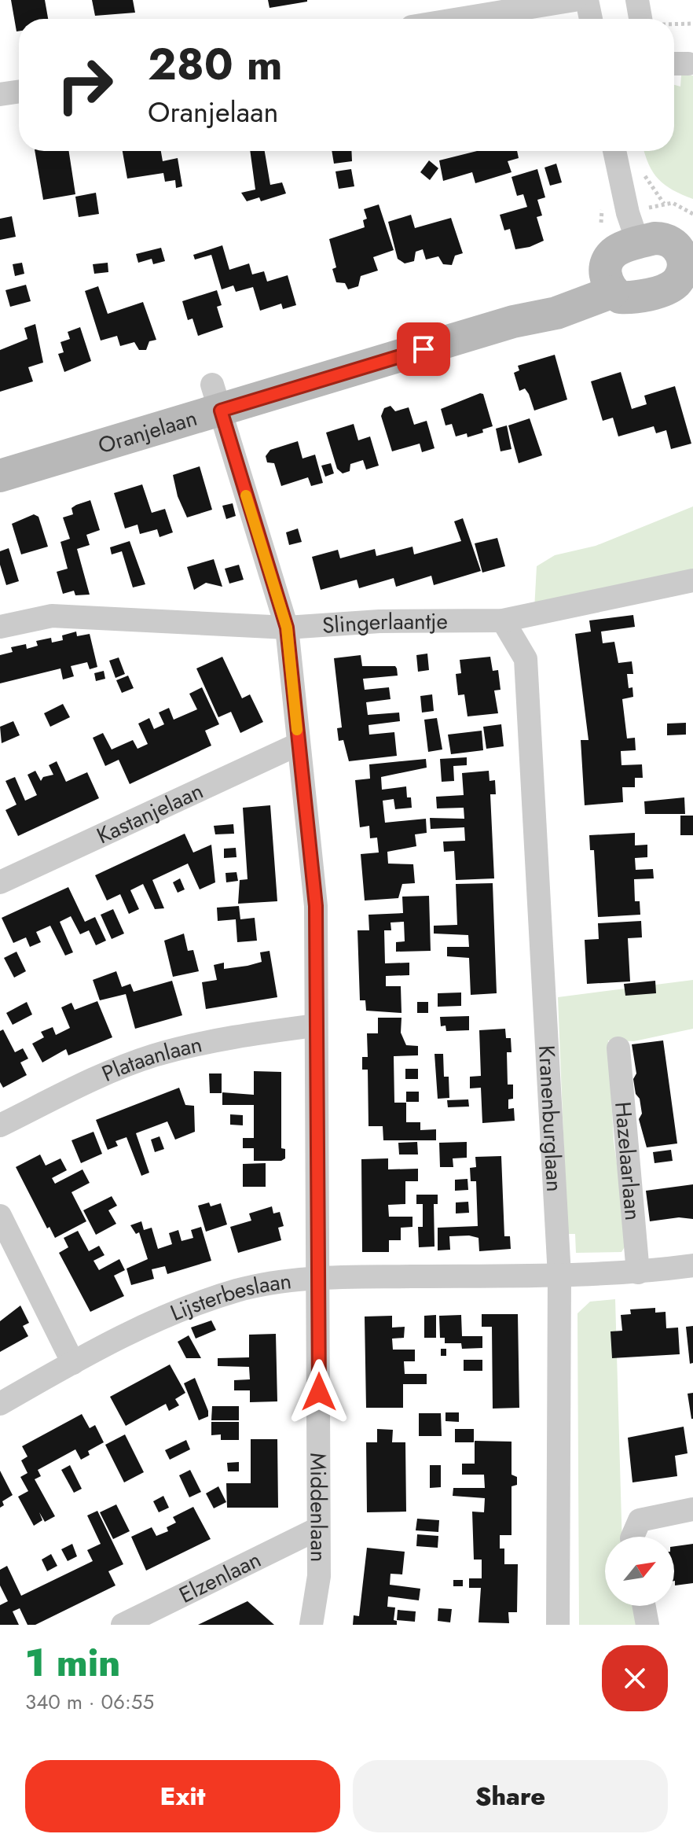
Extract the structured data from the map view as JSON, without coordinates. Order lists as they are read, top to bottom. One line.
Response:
{"streets":{"main road":["Oranjelaan"],"street":["Slingerlaantje","Kastanjelaan","Plataanlaan","Kranenburglaan","Hazelaarlaan","Lijsterbeslaan","Middenlaan","Elzenlaan"]},"crossings":[["Oranjelaan","Middenlaan"],["Slingerlaantje","Kranenburglaan"],["Slingerlaantje","Middenlaan"],["Kastanjelaan","Middenlaan"],["Plataanlaan","Middenlaan"],["Kranenburglaan","Lijsterbeslaan"],["Lijsterbeslaan","Middenlaan"],["Middenlaan","Elzenlaan"]],"north":"top right","page":{"turn":["280 m","Oranjelaan"],"heading":["1 min","340 m · 06:55"],"buttons":["Exit","Share"]}}
